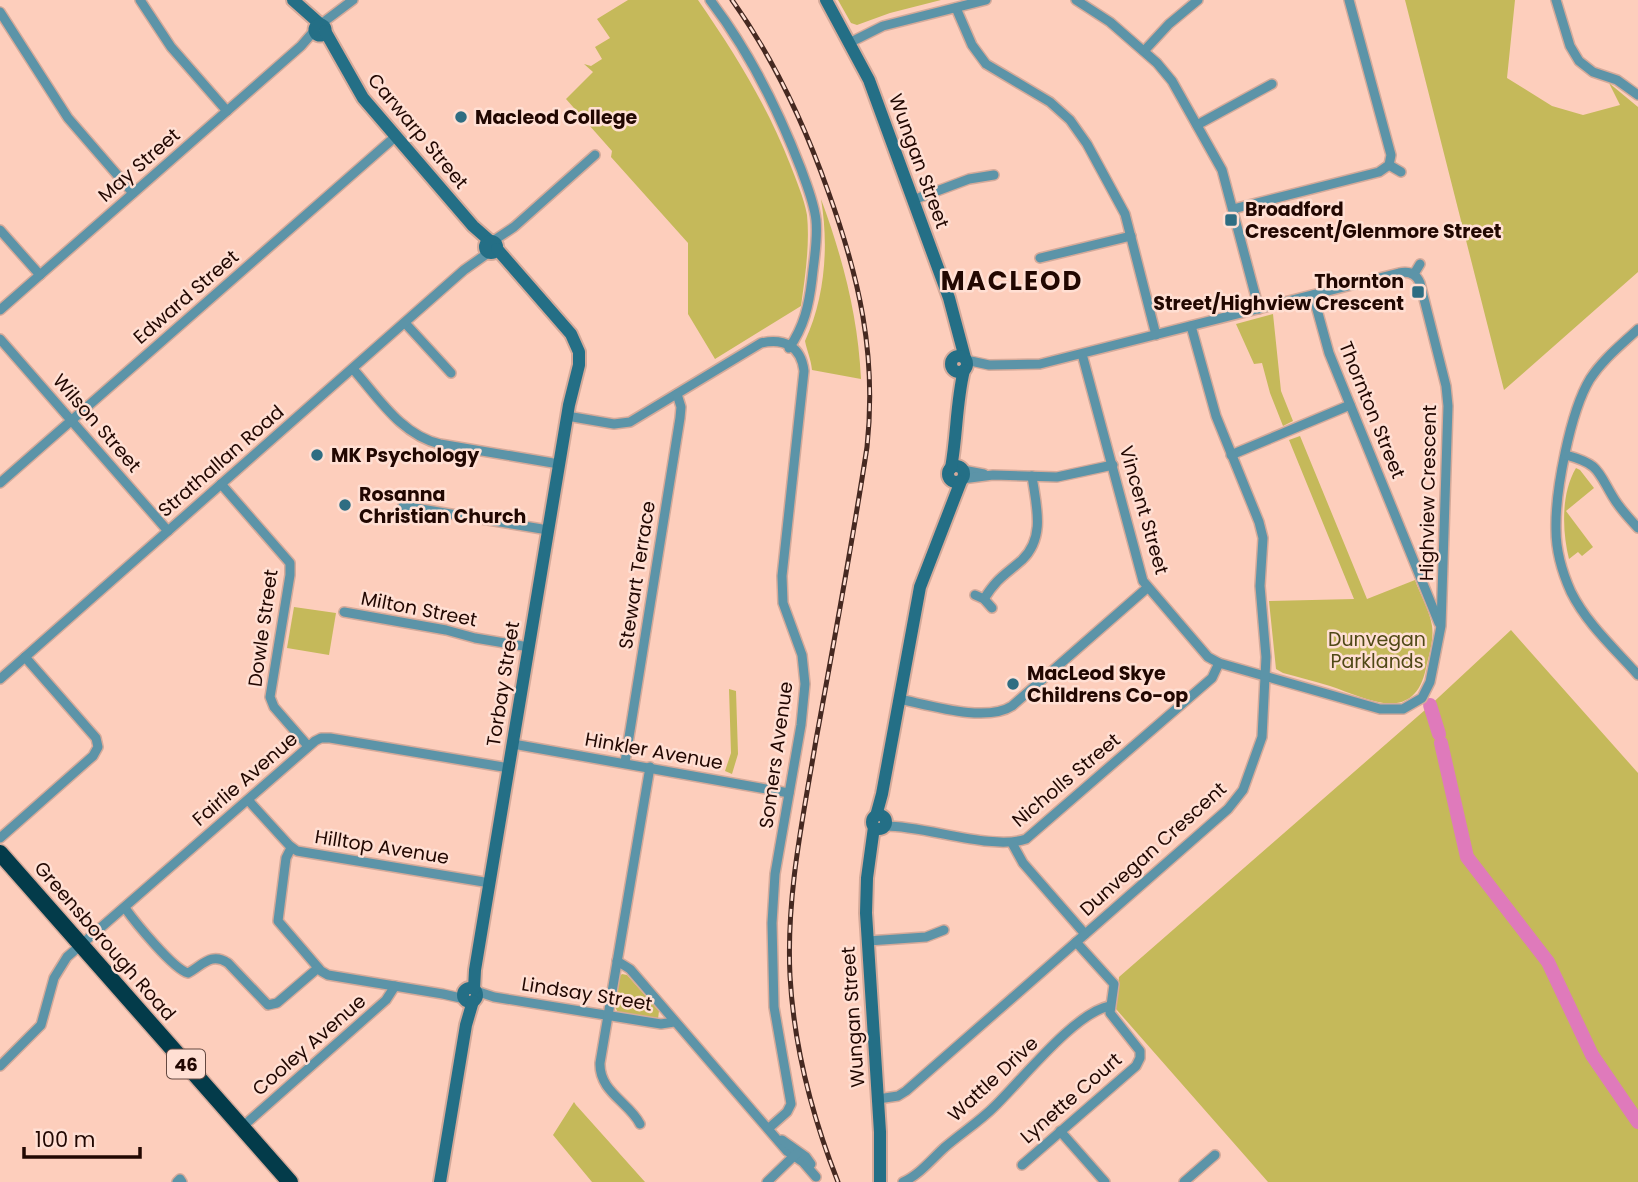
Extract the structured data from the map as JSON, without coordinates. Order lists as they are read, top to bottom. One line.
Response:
{"streets":{"highway":["Greensborough Road","46"],"street":["Carwarp Street","Wungan Street","May Street","Edward Street","Thornton Street","Wilson Street","Strathallan Road","Highview Crescent","Vincent Street","Stewart Terrace","Milton Street","Dowle Street","Torbay Street","Hinkler Avenue","Somers Avenue","Fairlie Avenue","Nicholls Street","Hilltop Avenue","Dunvegan Crescent","Lindsay Street","Cooley Avenue","Wattle Drive","Lynette Court"]},"crossings":[["Carwarp Street","May Street"],["Carwarp Street","Edward Street"],["Carwarp Street","Strathallan Road"],["Carwarp Street","Torbay Street"],["Wungan Street","Nicholls Street"],["Wungan Street","Dunvegan Crescent"],["Edward Street","Wilson Street"],["Thornton Street","Highview Crescent"],["Wilson Street","Strathallan Road"],["Strathallan Road","Dowle Street"],["Highview Crescent","Vincent Street"],["Vincent Street","Nicholls Street"],["Vincent Street","Dunvegan Crescent"],["Stewart Terrace","Hinkler Avenue"],["Milton Street","Torbay Street"],["Dowle Street","Fairlie Avenue"],["Torbay Street","Hinkler Avenue"],["Torbay Street","Fairlie Avenue"],["Torbay Street","Hilltop Avenue"],["Torbay Street","Lindsay Street"],["Hinkler Avenue","Somers Avenue"],["Somers Avenue","Lindsay Street"],["Fairlie Avenue","Hilltop Avenue"],["Fairlie Avenue","Greensborough Road"],["Greensborough Road","Cooley Avenue"],["Lindsay Street","Cooley Avenue"],["Wattle Drive","Lynette Court"]],"districts":["MACLEOD"],"parks":["Dunvegan Parklands"],"places":{"other":["Macleod College","MK Psychology","Rosanna Christian Church","MacLeod Skye Childrens Co-op"],"transit":["Broadford Crescent/Glenmore Street","Thornton Street/Highview Crescent"]},"scale_bar":"100 m"}
